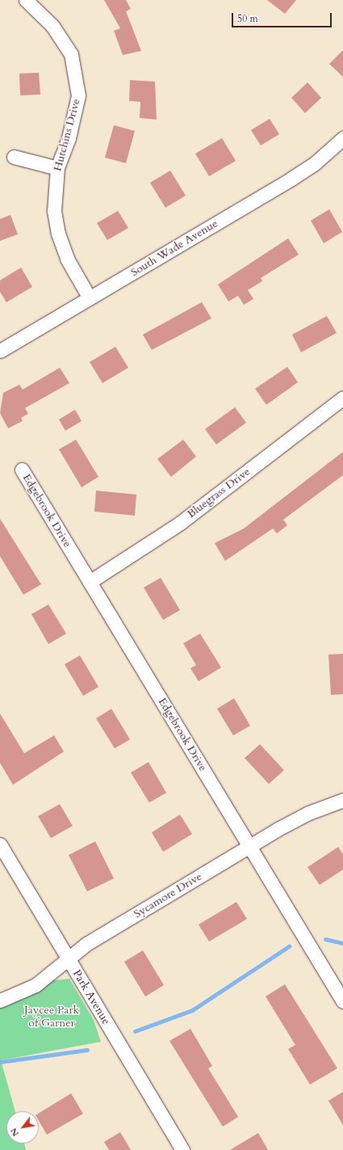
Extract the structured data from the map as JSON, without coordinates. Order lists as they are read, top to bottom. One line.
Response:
{"streets":{"street":["Hutchins Drive","South Wade Avenue","Bluegrass Drive","Edgebrook Drive","Sycamore Drive","Park Avenue"]},"crossings":[["Hutchins Drive","South Wade Avenue"],["Bluegrass Drive","Edgebrook Drive"],["Edgebrook Drive","Sycamore Drive"],["Sycamore Drive","Park Avenue"]],"parks":["Jaycee Park of Garner"],"scale_bar":"50 m","north":"bottom left"}
